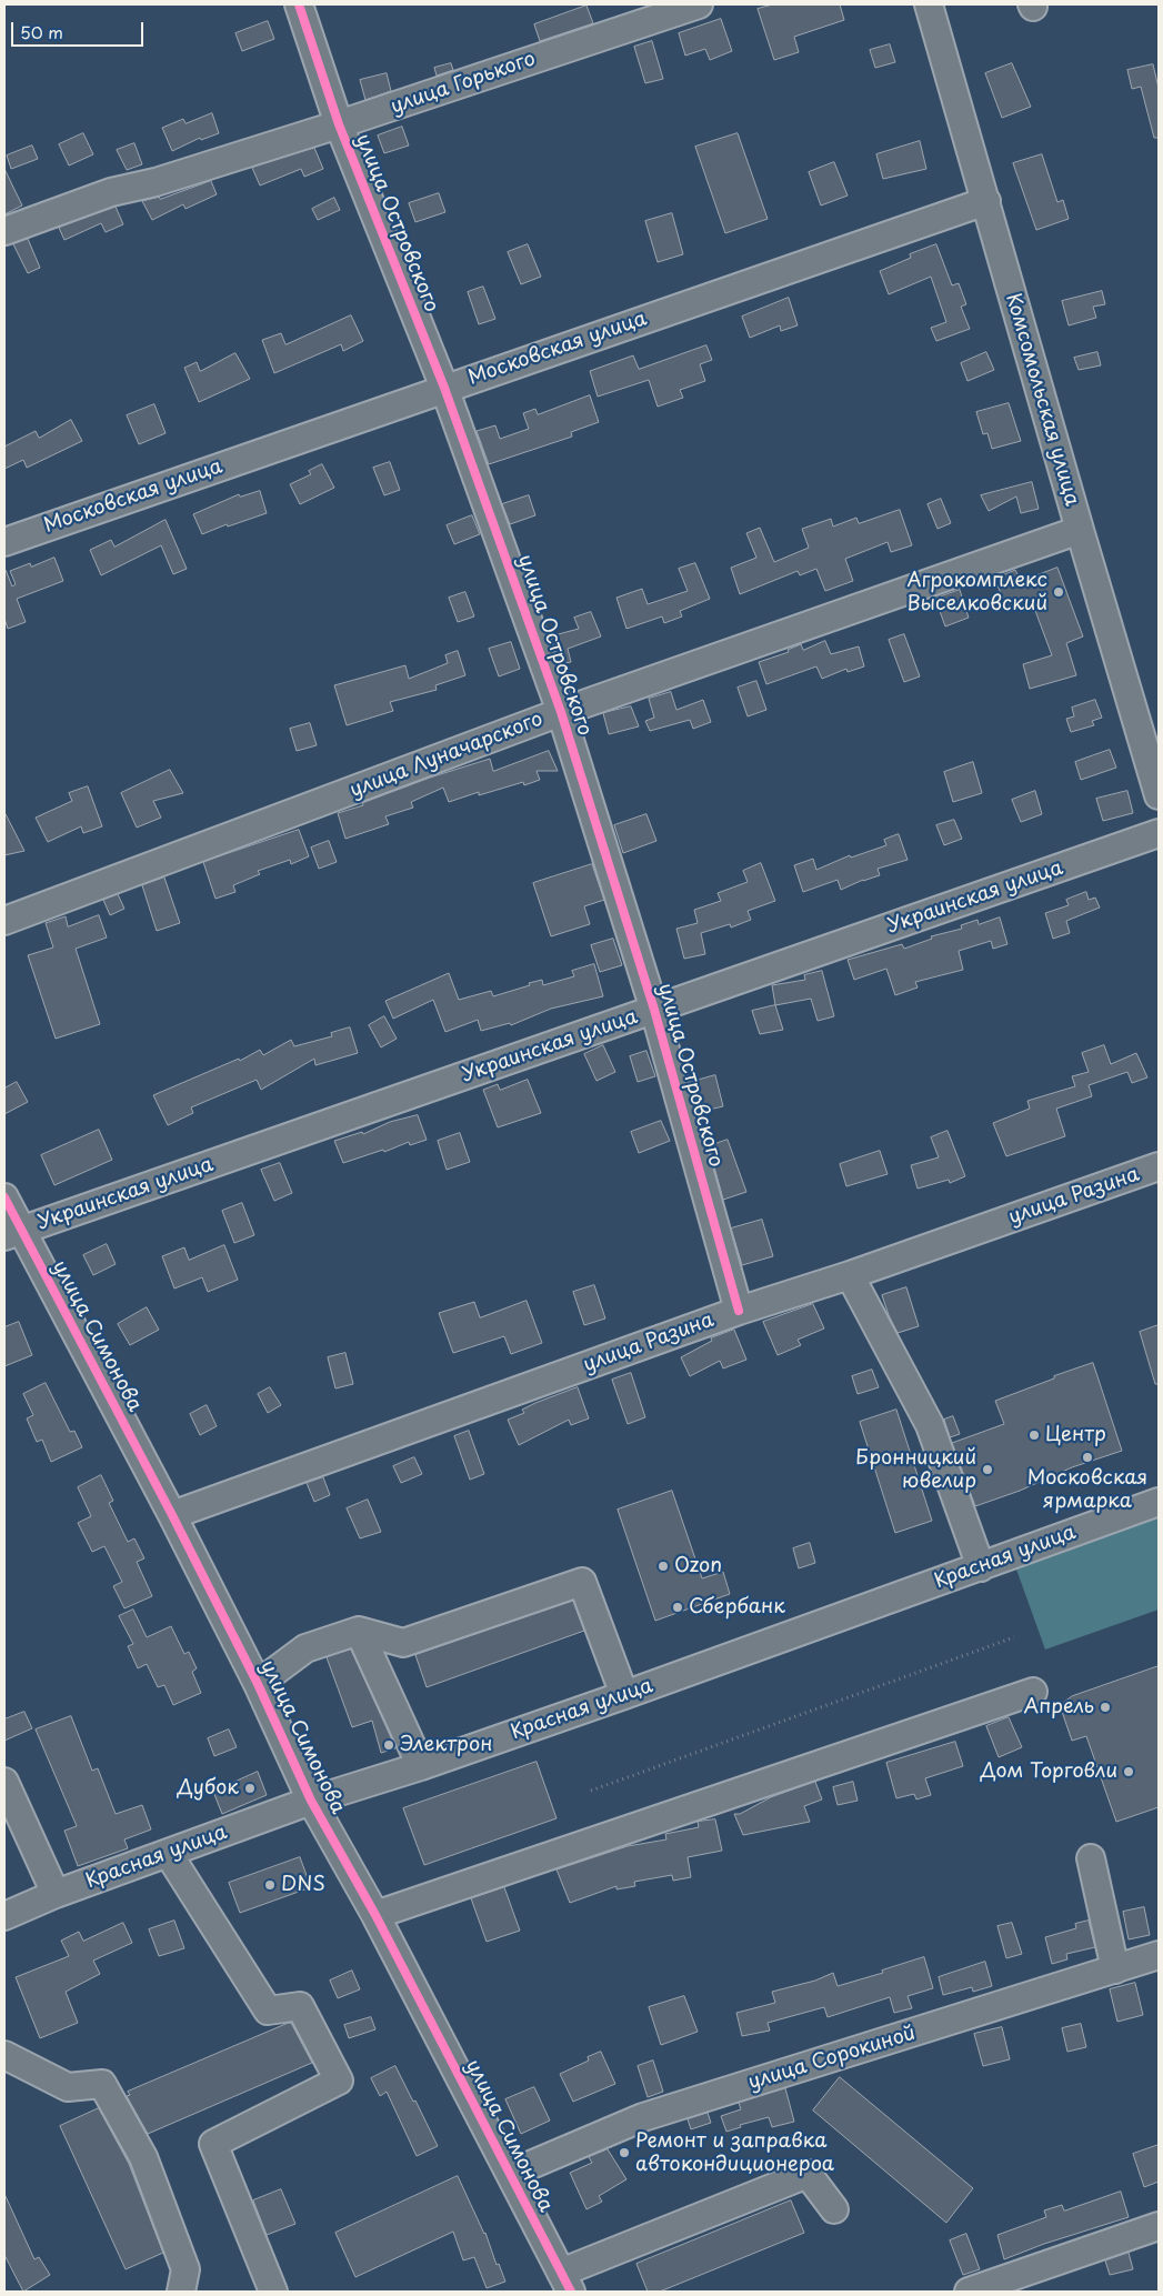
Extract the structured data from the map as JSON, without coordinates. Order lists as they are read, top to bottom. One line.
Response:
{"streets":{"street":["улица Горького","улица Островского","Московская улица","Комсомольская улица","улица Луначарского","Украинская улица","улица Разина","улица Симонова","Красная улица","улица Сорокиной"]},"crossings":[["улица Горького","улица Островского"],["улица Островского","Московская улица"],["улица Островского","улица Луначарского"],["улица Островского","Украинская улица"],["улица Островского","улица Разина"],["Московская улица","Комсомольская улица"],["Комсомольская улица","улица Луначарского"],["Украинская улица","улица Симонова"],["улица Разина","улица Симонова"],["улица Симонова","Красная улица"],["улица Симонова","улица Сорокиной"]],"places":["Агрокомплекс Выселковский","Центр","Московская ярмарка","Бронницкий ювелир","Ozon","Сбербанк","Апрель","Электрон","Дом Торговли","Дубок","DNS","Ремонт и заправка автокондиционероа"],"scale_bar":"50 m"}
